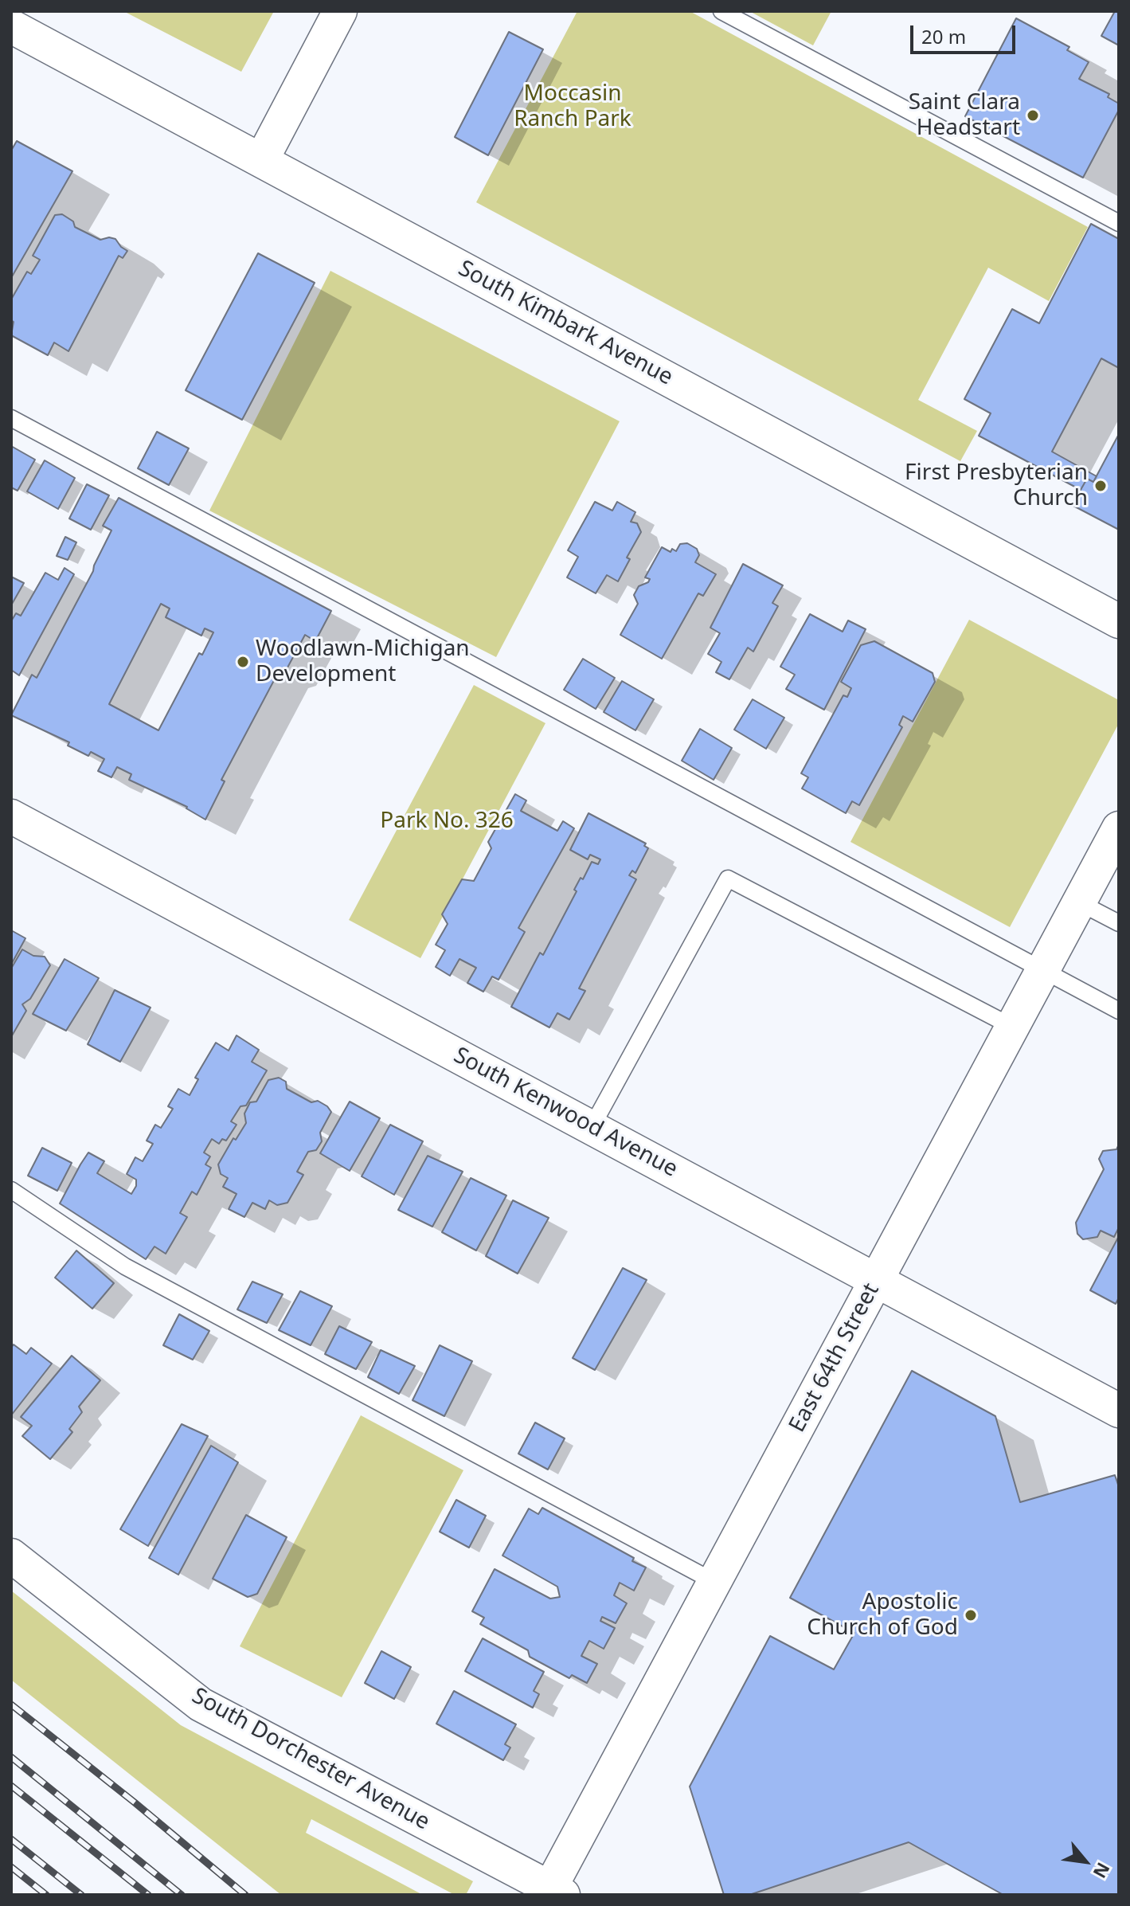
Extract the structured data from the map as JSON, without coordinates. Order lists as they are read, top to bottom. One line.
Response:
{"streets":{"street":["South Kimbark Avenue","South Kenwood Avenue","East 64th Street","South Dorchester Avenue"]},"crossings":[["South Kenwood Avenue","East 64th Street"],["East 64th Street","South Dorchester Avenue"]],"parks":["Moccasin Ranch Park","Park No. 326"],"places":["Saint Clara Headstart","First Presbyterian Church","Woodlawn-Michigan Development","Apostolic Church of God"],"scale_bar":"20 m","north":"bottom right"}
